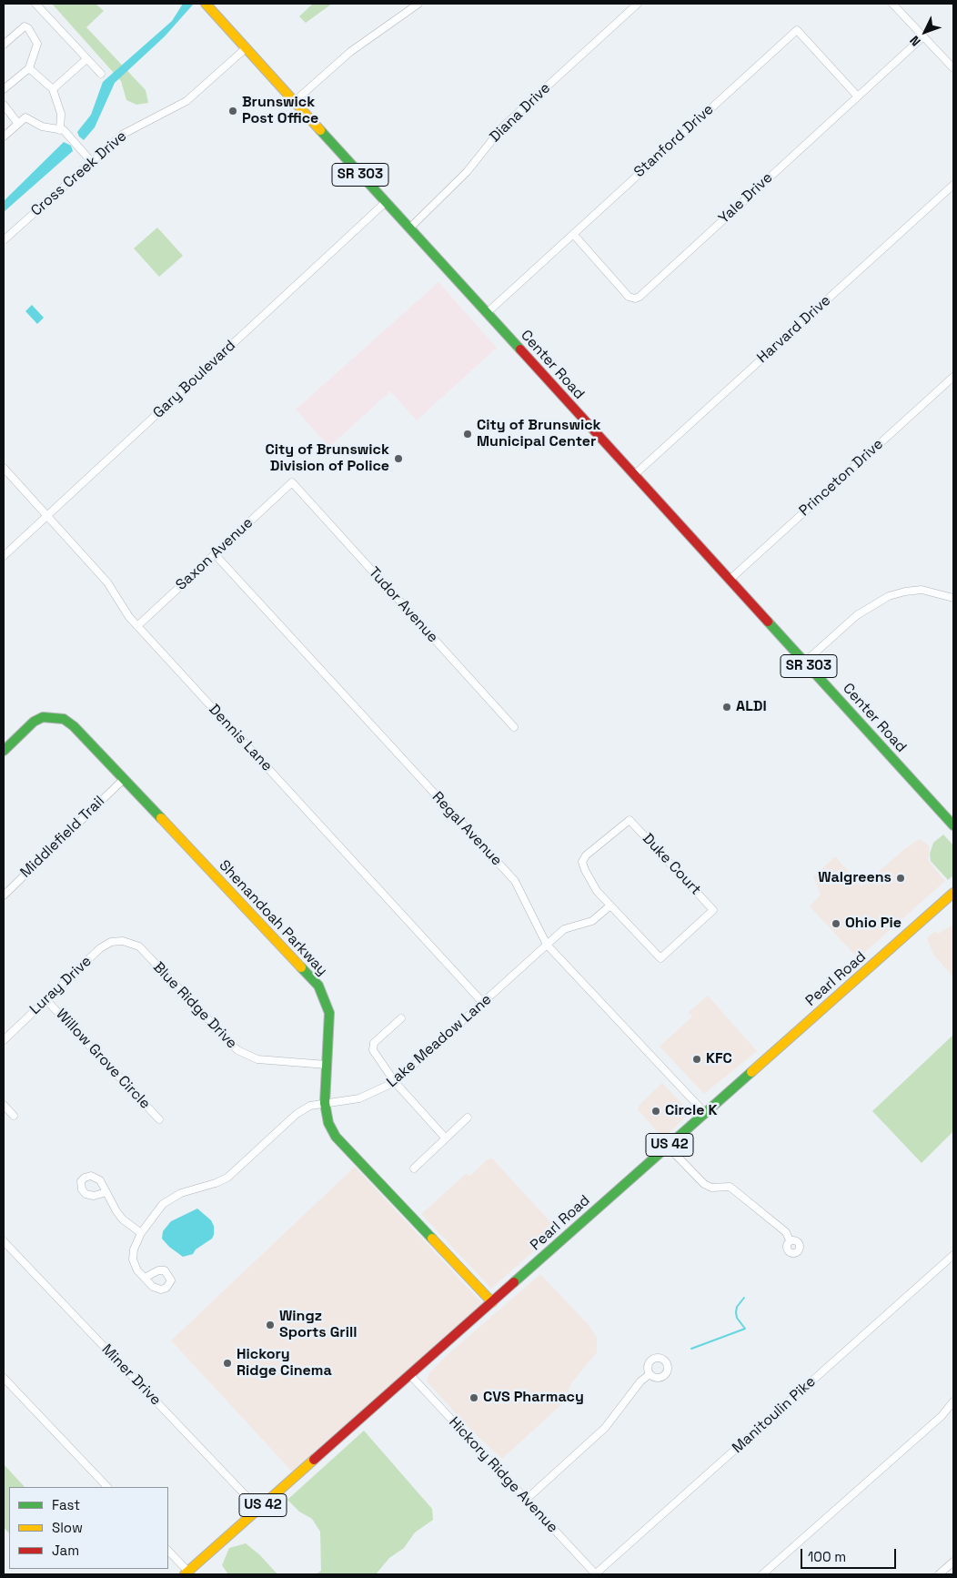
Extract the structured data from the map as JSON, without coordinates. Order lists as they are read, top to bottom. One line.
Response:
{"streets":{"main road":["SR 303","Center Road","Shenandoah Parkway","Pearl Road","US 42"],"street":["Diana Drive","Stanford Drive","Cross Creek Drive","Yale Drive","Harvard Drive","Gary Boulevard","Princeton Drive","Saxon Avenue","Tudor Avenue","Dennis Lane","Regal Avenue","Middlefield Trail","Duke Court","Luray Drive","Blue Ridge Drive","Lake Meadow Lane","Willow Grove Circle","Miner Drive","Manitoulin Pike","Hickory Ridge Avenue"]},"crossings":[["Diana Drive","Center Road"],["Stanford Drive","Yale Drive"],["Stanford Drive","Center Road"],["Cross Creek Drive","Center Road"],["Harvard Drive","Center Road"],["Center Road","Gary Boulevard"],["Center Road","Princeton Drive"],["Gary Boulevard","Dennis Lane"],["Saxon Avenue","Tudor Avenue"],["Saxon Avenue","Dennis Lane"],["Saxon Avenue","Regal Avenue"],["Dennis Lane","Lake Meadow Lane"],["Regal Avenue","Pearl Road"],["Regal Avenue","Lake Meadow Lane"],["Middlefield Trail","Shenandoah Parkway"],["Duke Court","Lake Meadow Lane"],["Shenandoah Parkway","Pearl Road"],["Shenandoah Parkway","Blue Ridge Drive"],["Shenandoah Parkway","Lake Meadow Lane"],["Pearl Road","Miner Drive"],["Pearl Road","Hickory Ridge Avenue"],["Luray Drive","Blue Ridge Drive"],["Luray Drive","Willow Grove Circle"],["Manitoulin Pike","Hickory Ridge Avenue"]],"places":["Brunswick Post Office","City of Brunswick Municipal Center","City of Brunswick Division of Police","ALDI","Walgreens","Ohio Pie","KFC","Circle K","Wingz Sports Grill","Hickory Ridge Cinema","CVS Pharmacy"],"legend":["Fast","Slow","Jam"],"scale_bar":"100 m","north":"bottom left"}
